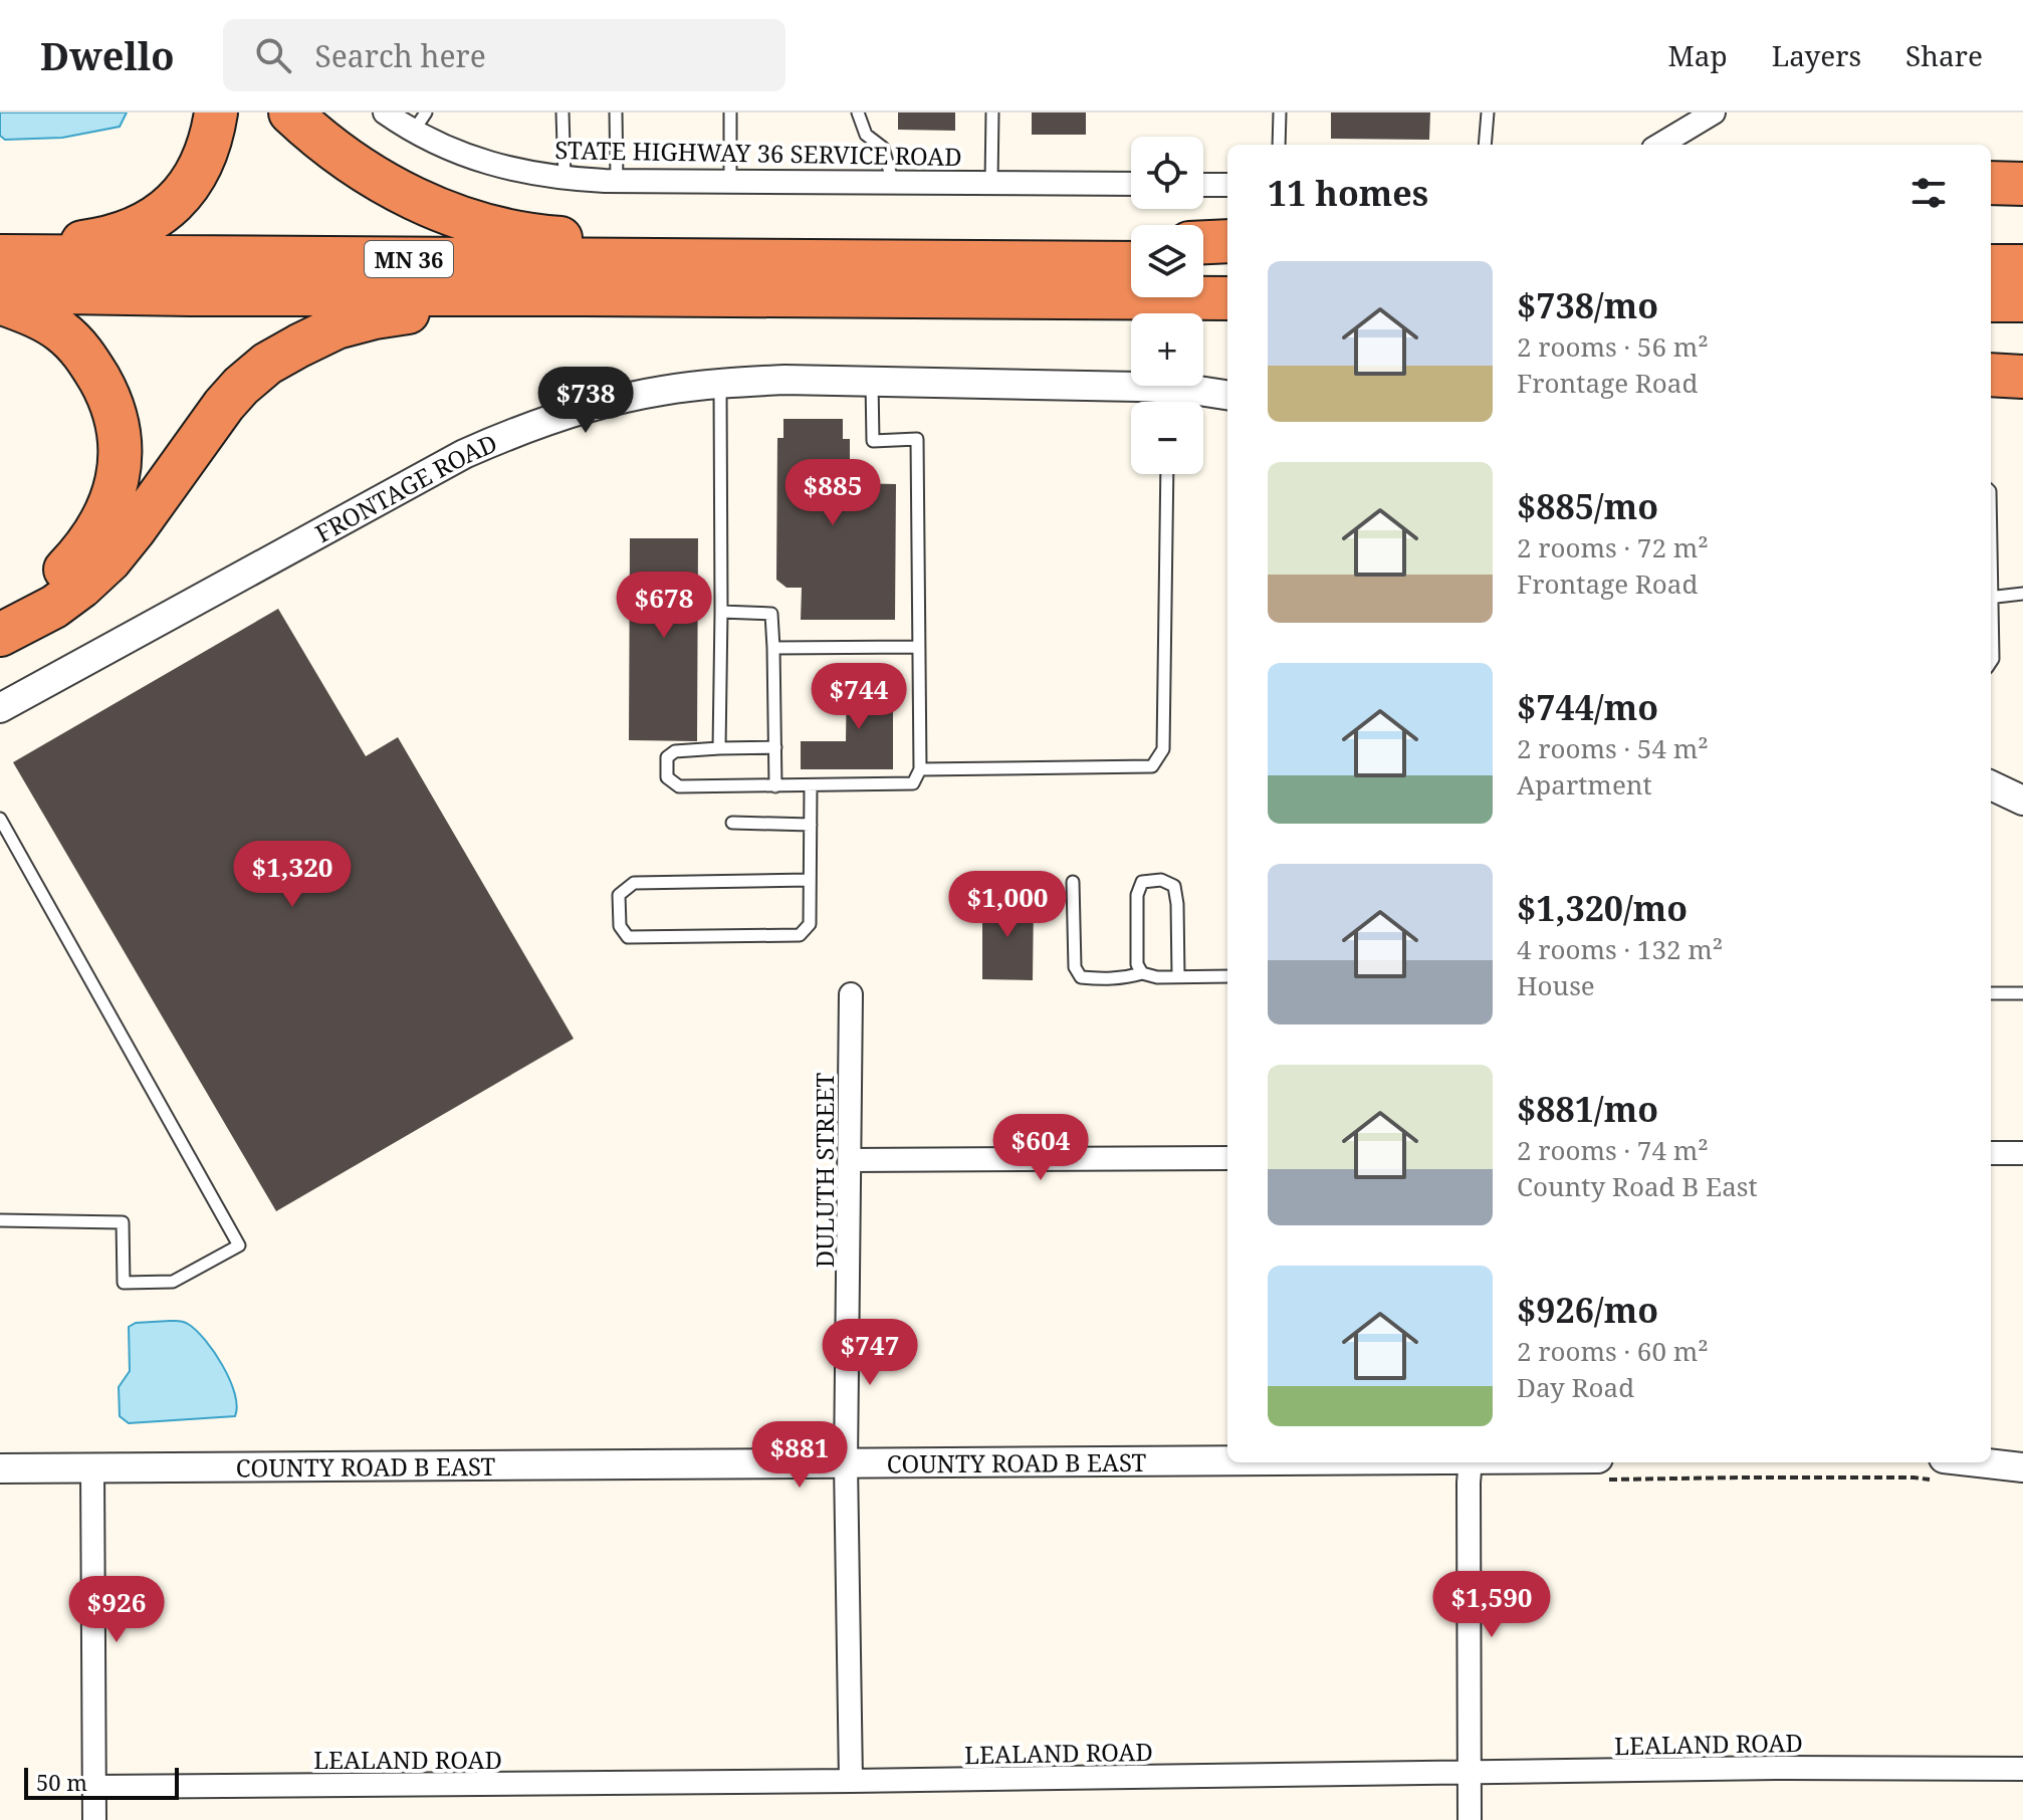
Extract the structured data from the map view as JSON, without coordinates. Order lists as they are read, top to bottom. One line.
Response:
{"streets":{"highway":["MN 36"],"street":["STATE HIGHWAY 36 SERVICE ROAD","FRONTAGE ROAD","DULUTH STREET","COUNTY ROAD B EAST","LEALAND ROAD"]},"crossings":[["DULUTH STREET","COUNTY ROAD B EAST"],["DULUTH STREET","LEALAND ROAD"]],"scale_bar":"50 m","page":{"header":"Dwello","search":"Search here","nav":["Map","Layers","Share"],"map_buttons":["+","−"],"heading":"11 homes","list":[{"name":"$738/mo","note":"2 rooms · 56 m² · Frontage Road"},{"name":"$885/mo","note":"2 rooms · 72 m² · Frontage Road"},{"name":"$744/mo","note":"2 rooms · 54 m² · Apartment"},{"name":"$1,320/mo","note":"4 rooms · 132 m² · House"},{"name":"$881/mo","note":"2 rooms · 74 m² · County Road B East"},{"name":"$926/mo","note":"2 rooms · 60 m² · Day Road"}],"price":["$738","$885","$678","$744","$1,320","$1,000","$604","$747","$881","$1,590","$926"],"scale":"50 m"}}
